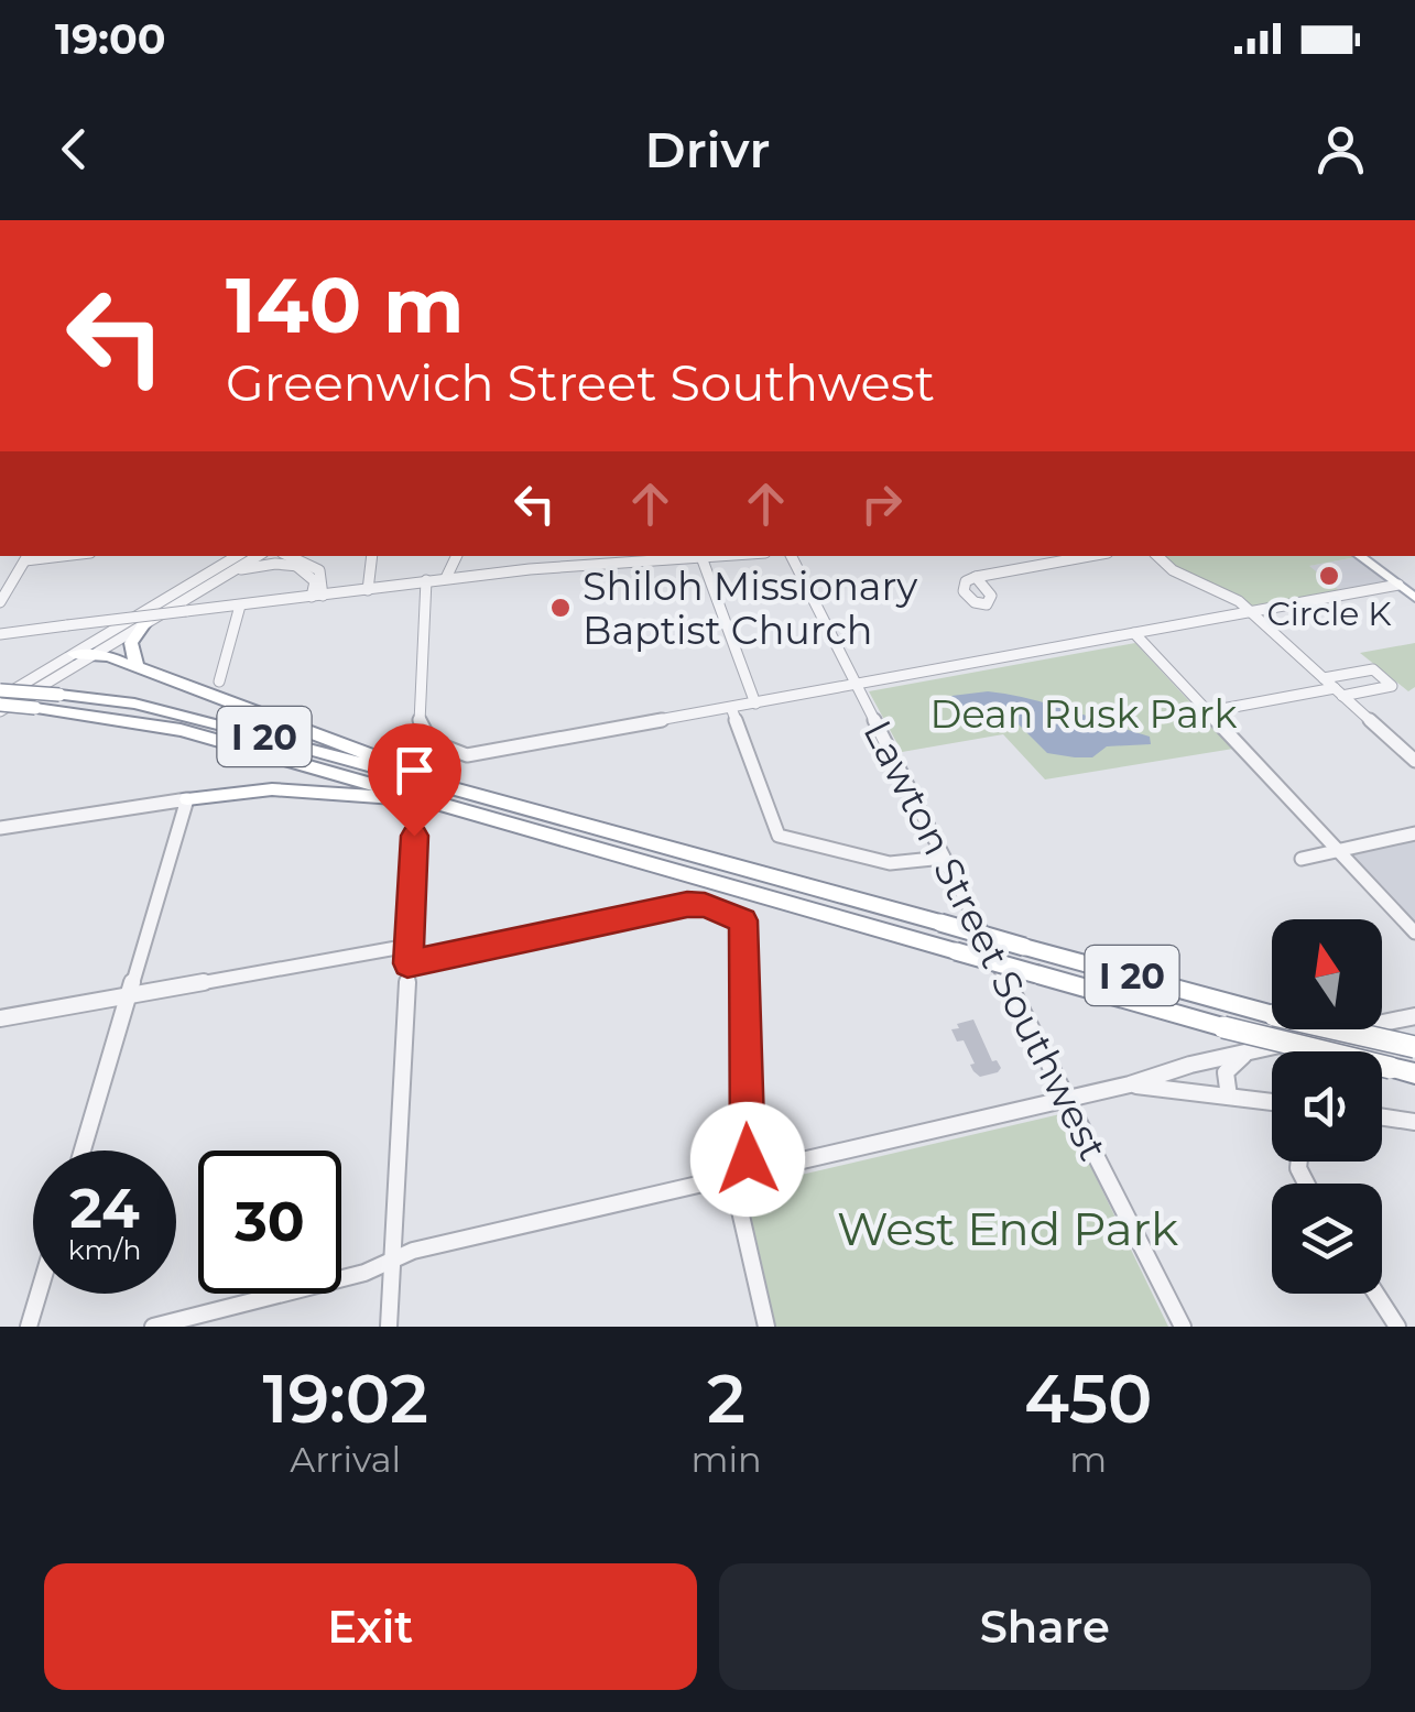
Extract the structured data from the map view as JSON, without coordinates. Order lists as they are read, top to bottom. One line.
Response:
{"streets":{"highway":["I 20"],"street":["Lawton Street Southwest"]},"parks":["Dean Rusk Park","West End Park"],"places":["Circle K","Shiloh Missionary Baptist Church"],"north":"top","page":{"status":"19:00","header":"Drivr","turn":["140 m","Greenwich Street Southwest"],"speed":"24 km/h","limit":"30","eta":["19:02","Arrival","2","min","450","m"],"buttons":["Exit","Share"]}}
